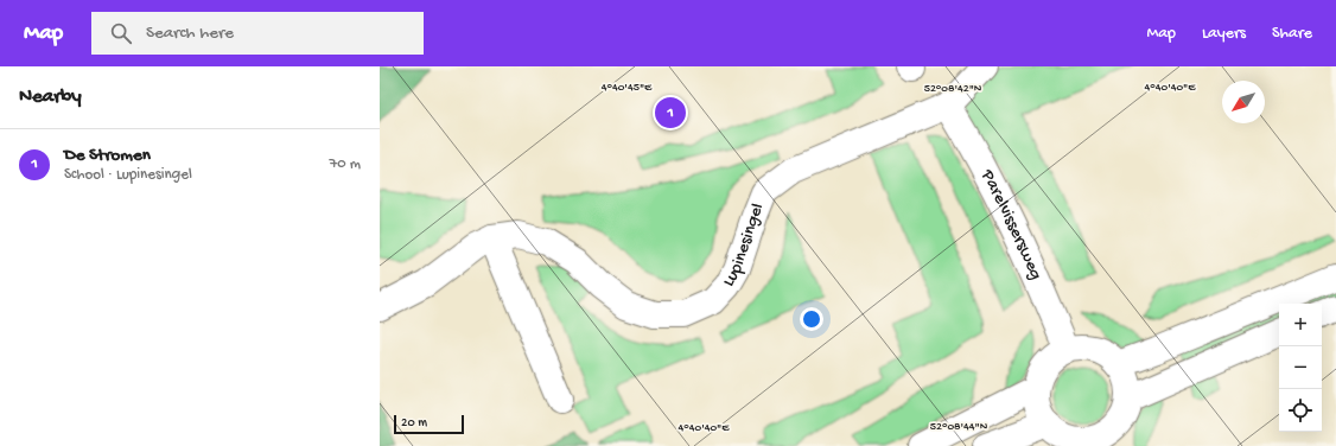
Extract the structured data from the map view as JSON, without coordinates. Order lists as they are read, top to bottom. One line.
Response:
{"streets":{"street":["Parelvissersweg","Lupinesingel"]},"crossings":[["Parelvissersweg","Lupinesingel"]],"scale_bar":"20 m","north":"bottom left","page":{"header":"Map","search":"Search here","nav":["Map","Layers","Share"],"heading":"Nearby","pins":"1","list":[{"mark":"1","name":"De Stromen","note":"School · Lupinesingel","value":"70 m"}],"map_buttons":["+","−"],"scale":"20 m"},"coordinates":["4°40'45\"E","4°40'40\"E","52°08'42\"N","52°08'44\"N"]}
